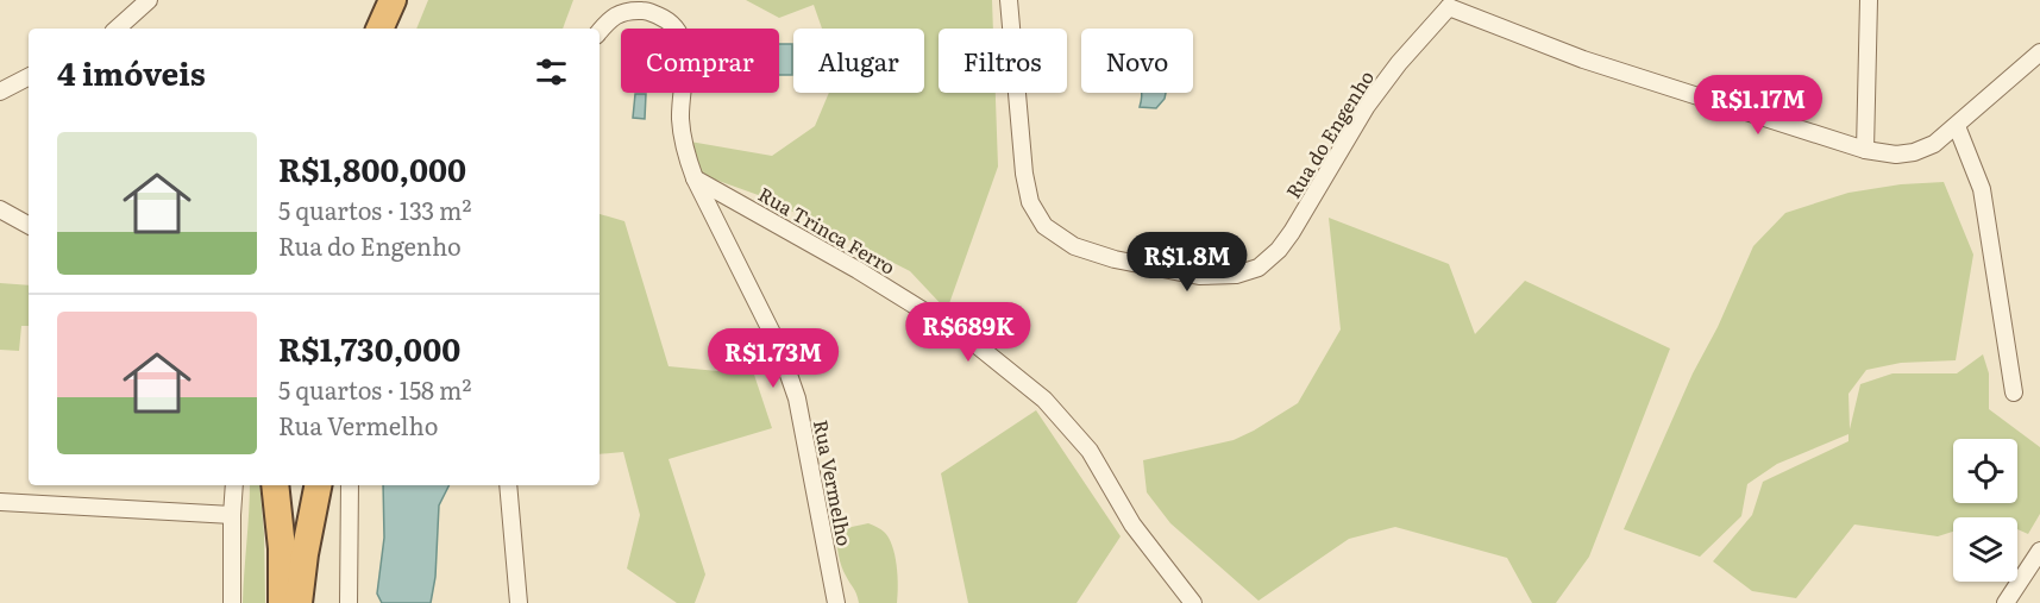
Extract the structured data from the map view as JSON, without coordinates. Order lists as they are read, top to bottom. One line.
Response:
{"streets":{"street":["Rua do Engenho","Rua Trinca Ferro","Rua Vermelho"]},"crossings":[["Rua Trinca Ferro","Rua Vermelho"]],"page":{"chip":["Comprar","Alugar","Filtros","Novo"],"heading":"4 imóveis","price":["R$1.17M","R$1.8M","R$689K","R$1.73M"],"list":[{"name":"R$1,800,000","note":"5 quartos · 133 m² · Rua do Engenho"},{"name":"R$1,730,000","note":"5 quartos · 158 m² · Rua Vermelho"}]}}
